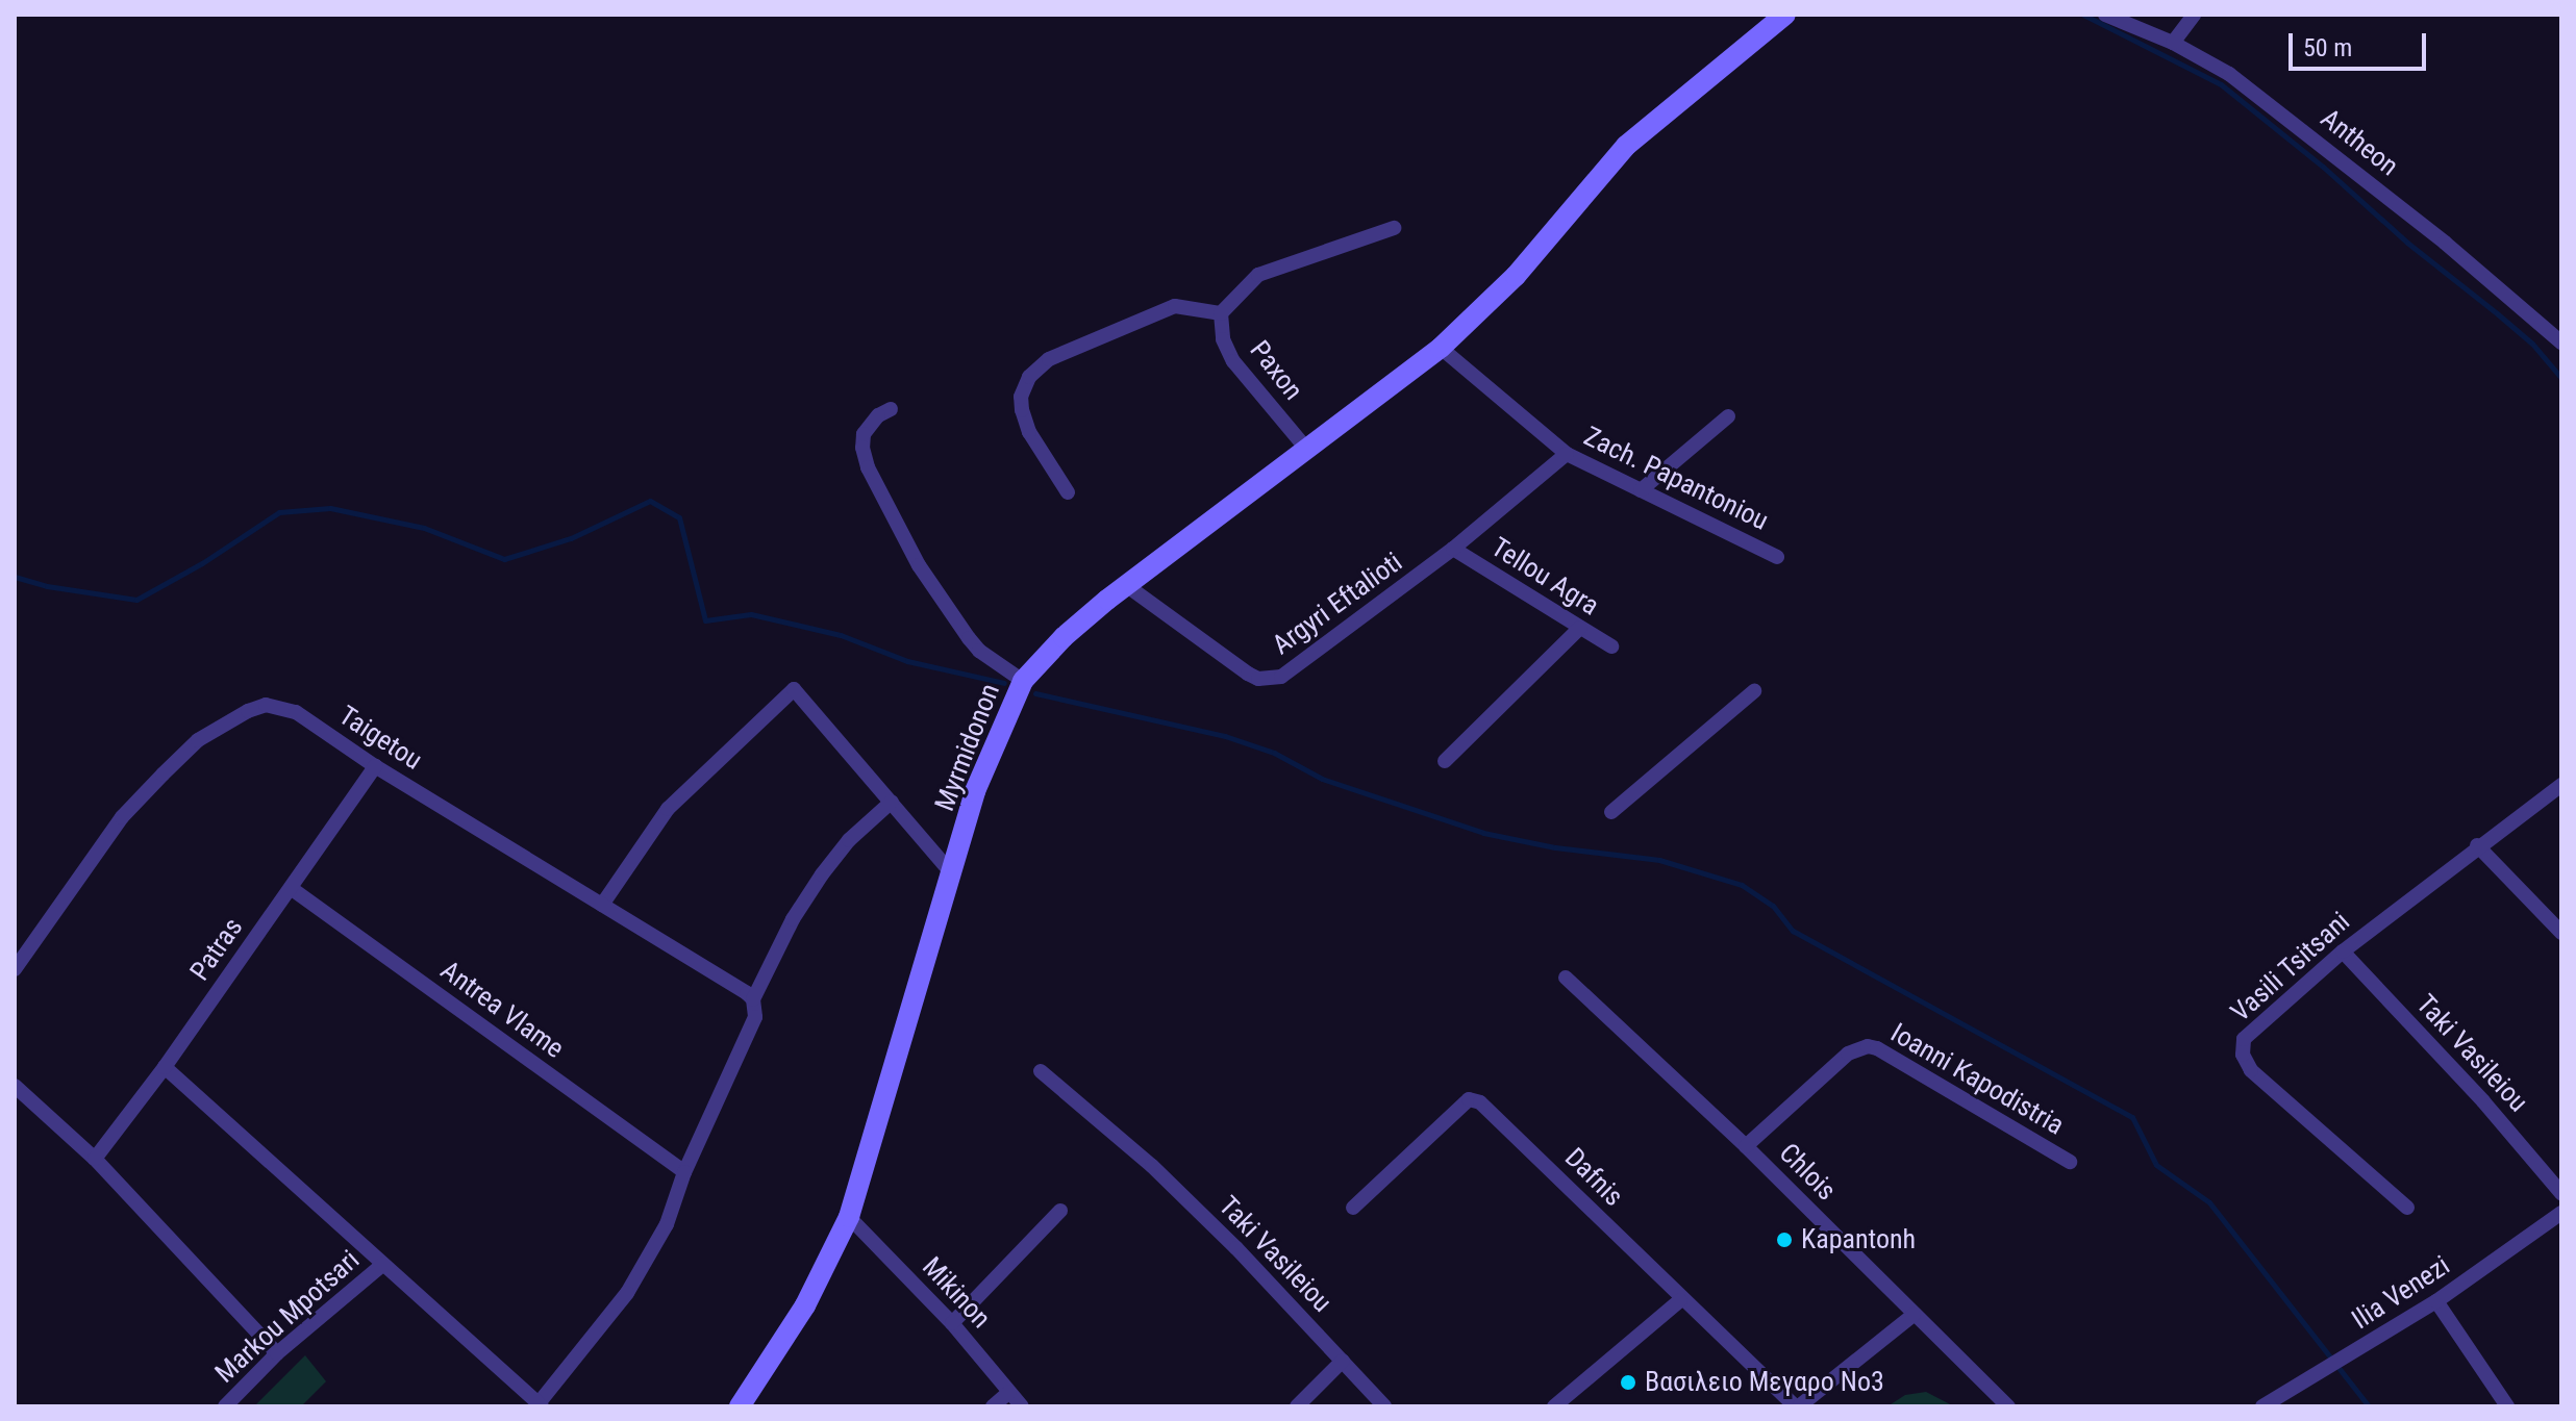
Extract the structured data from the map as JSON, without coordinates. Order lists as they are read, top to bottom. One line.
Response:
{"streets":{"street":["Antheon","Paxon","Zach. Papantoniou","Tellou Agra","Argyri Eftalioti","Taigetou","Myrmidonon","Patras","Vasili Tsitsani","Antrea Vlame","Taki Vasileiou","Ioanni Kapodistria","Chlois","Dafnis","Mikinon","Ilia Venezi","Markou Mpotsari"]},"crossings":[["Paxon","Myrmidonon"],["Zach. Papantoniou","Argyri Eftalioti"],["Zach. Papantoniou","Myrmidonon"],["Tellou Agra","Argyri Eftalioti"],["Argyri Eftalioti","Myrmidonon"],["Taigetou","Patras"],["Myrmidonon","Mikinon"],["Patras","Antrea Vlame"],["Vasili Tsitsani","Taki Vasileiou"],["Ioanni Kapodistria","Chlois"]],"places":["Kapantonh","Βασιλειο Μεγαρο Νο3"],"scale_bar":"50 m"}
